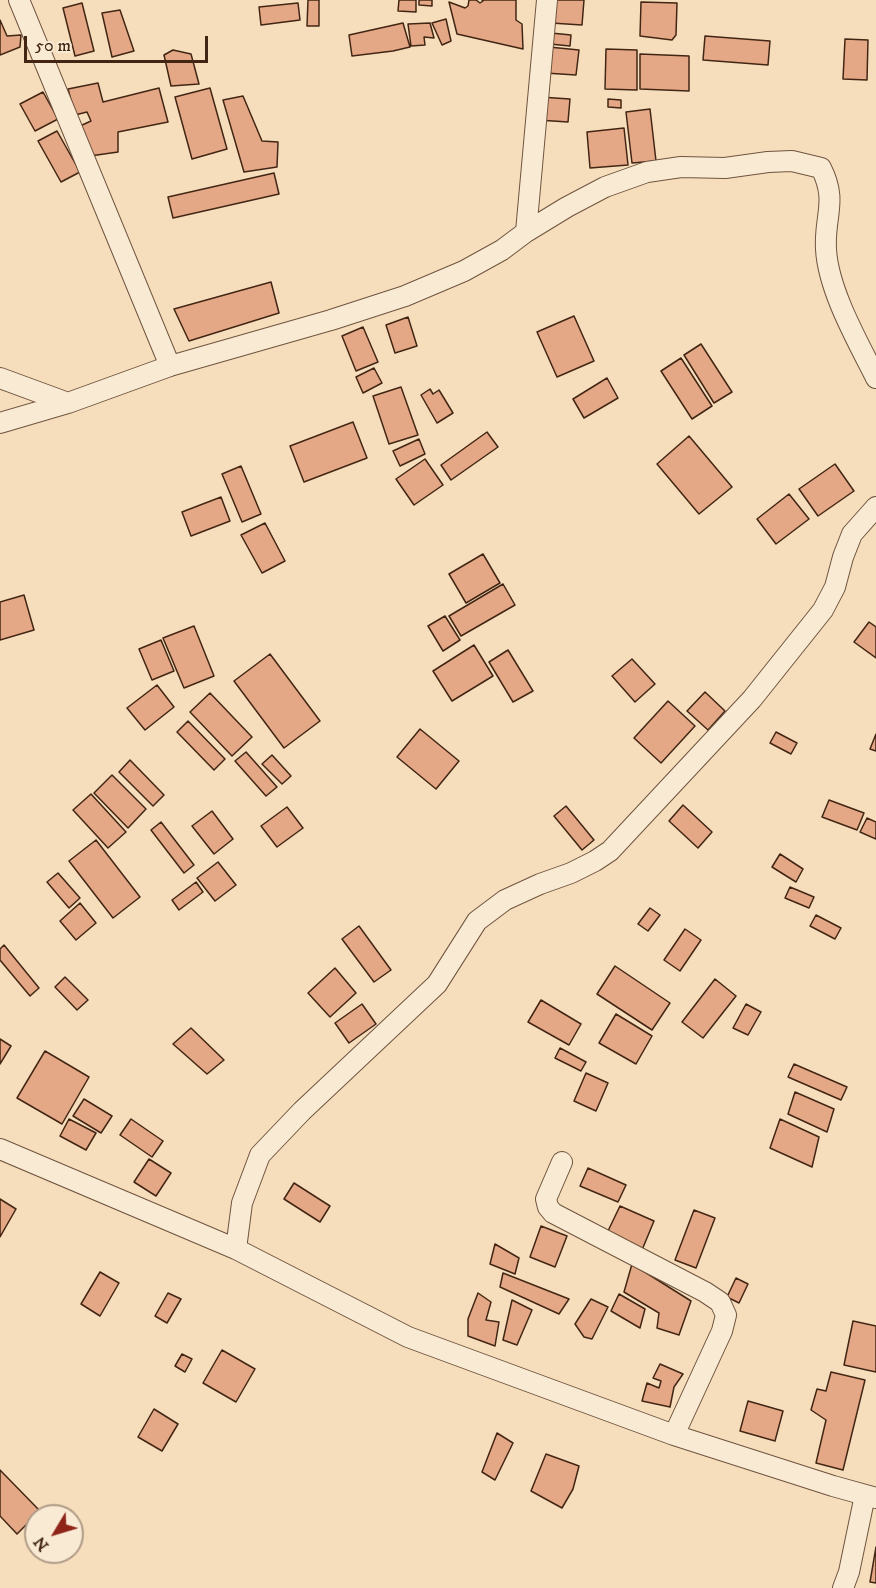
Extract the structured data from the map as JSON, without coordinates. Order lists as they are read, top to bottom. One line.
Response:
{"scale_bar":"50 m","north":"bottom left"}
